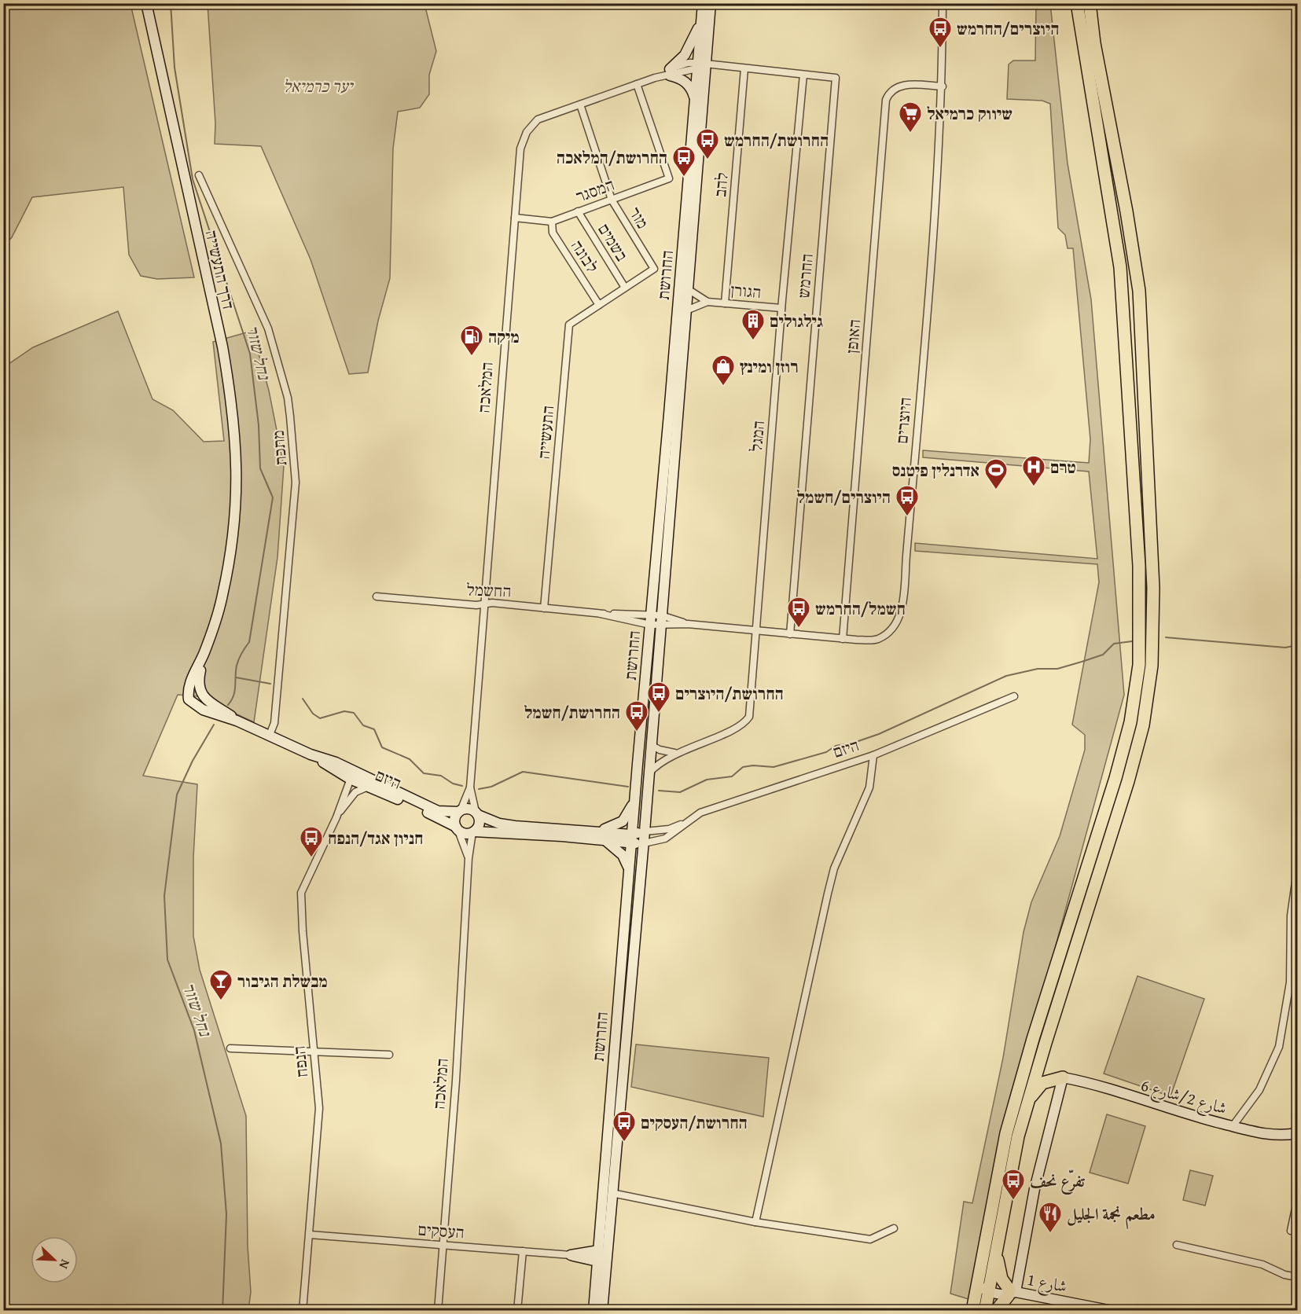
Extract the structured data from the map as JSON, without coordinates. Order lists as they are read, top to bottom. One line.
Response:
{"streets":{"street":["להב","המסגר","מור","בשמים","לבונה","דרך התעשייה","החרושת","החרמש","הגורן","האופן","המלאכה","היוצרים","התעשייה","המגל","מתכת","החשמל","היזם","הנפח","شارع 2/شارع 6","העסקים","شارع 1"]},"crossings":[["להב","החרמש"],["להב","הגורן"],["המסגר","מור"],["המסגר","בשמים"],["המסגר","לבונה"],["המסגר","המלאכה"],["מור","בשמים"],["מור","התעשייה"],["בשמים","התעשייה"],["לבונה","התעשייה"],["דרך התעשייה","מתכת"],["דרך התעשייה","היזם"],["החרושת","החרמש"],["החרושת","הגורן"],["החרושת","המלאכה"],["החרושת","היוצרים"],["החרושת","המגל"],["החרושת","החשמל"],["החרושת","היזם"],["החרמש","המלאכה"],["החרמש","היוצרים"],["החרמש","המגל"],["הגורן","המגל"],["האופן","היוצרים"],["המלאכה","החשמל"],["המלאכה","היזם"],["המלאכה","העסקים"],["היוצרים","המגל"],["היוצרים","החשמל"],["התעשייה","החשמל"],["מתכת","היזם"],["היזם","הנפח"],["הנפח","העסקים"]],"water":["נחל שזור"],"parks":["יער כרמיאל"],"places":{"bus stop":["היוצרים/החרמש","החרושת/החרמש","החרושת/המלאכה","היוצרים/חשמל","חשמל/החרמש","החרושת/היוצרים","החרושת/חשמל","חניון אגד/הנפח","החרושת/העסקים","تفرّع نحف"],"supermarket":["שיווק כרמיאל"],"building":["גילגולים"],"fuel station":["מיקה"],"shop":["רוזן ומינץ"],"hospital":["טרם"],"sports":["אדרנלין פיטנס"],"bar":["מבשלת הגיבור"],"restaurant":["مطعم نجمة الجليل"]},"north":"bottom right"}
